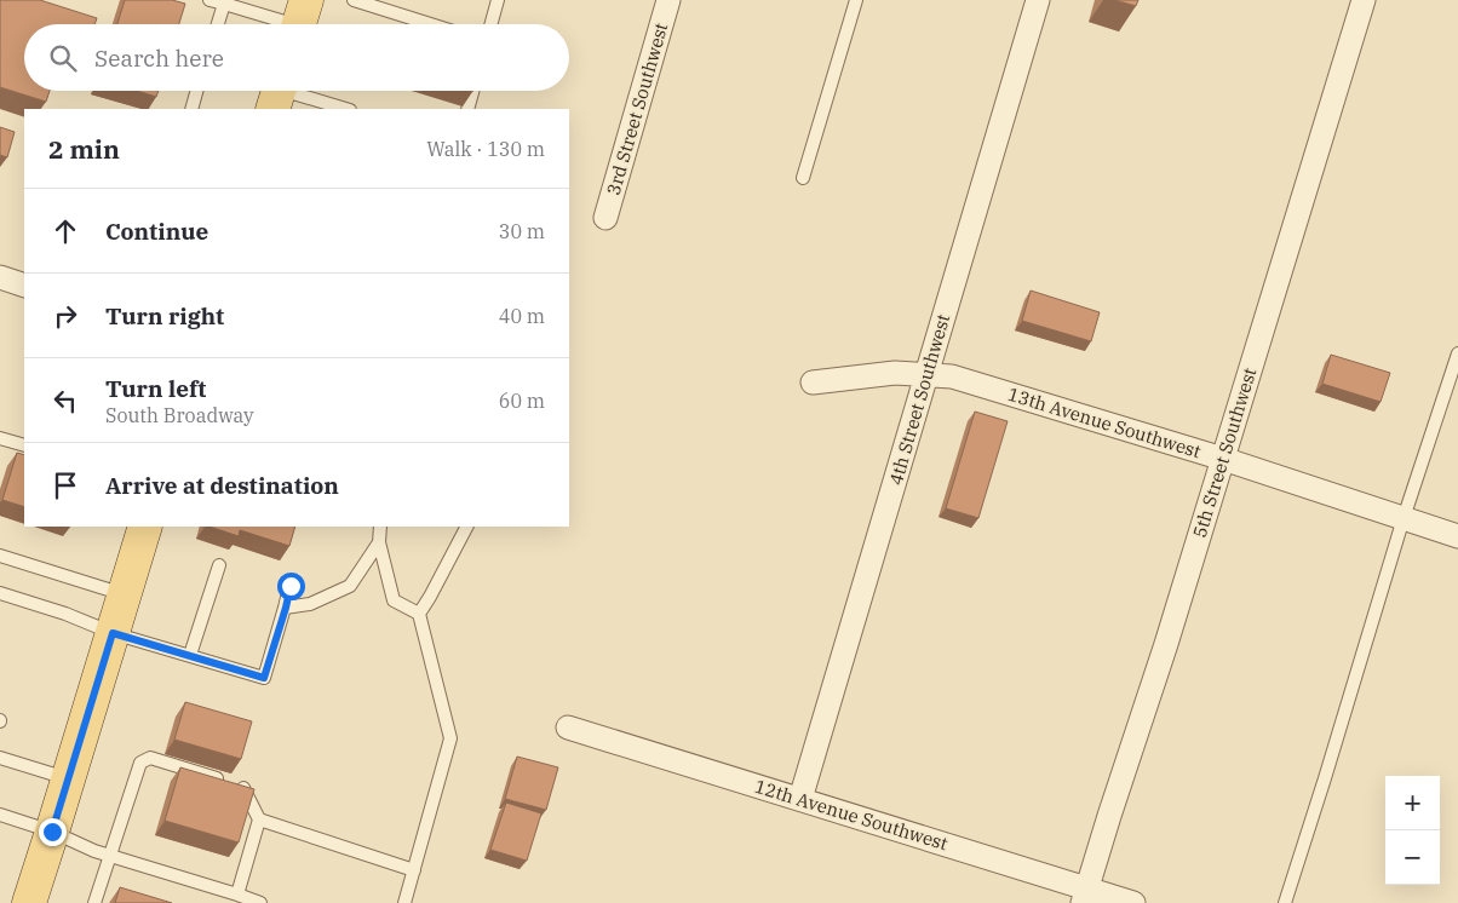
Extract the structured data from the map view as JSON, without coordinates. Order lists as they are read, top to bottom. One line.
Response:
{"streets":{"street":["3rd Street Southwest","4th Street Southwest","13th Avenue Southwest","5th Street Southwest","12th Avenue Southwest"]},"crossings":[["4th Street Southwest","13th Avenue Southwest"],["4th Street Southwest","12th Avenue Southwest"],["13th Avenue Southwest","5th Street Southwest"],["5th Street Southwest","12th Avenue Southwest"]],"page":{"search":"Search here","heading":["2 min","Walk · 130 m"],"list":[["Continue","30 m"],["Turn right","40 m"],["Turn left","South Broadway","60 m"],"Arrive at destination"],"map_buttons":["+","−"]}}
